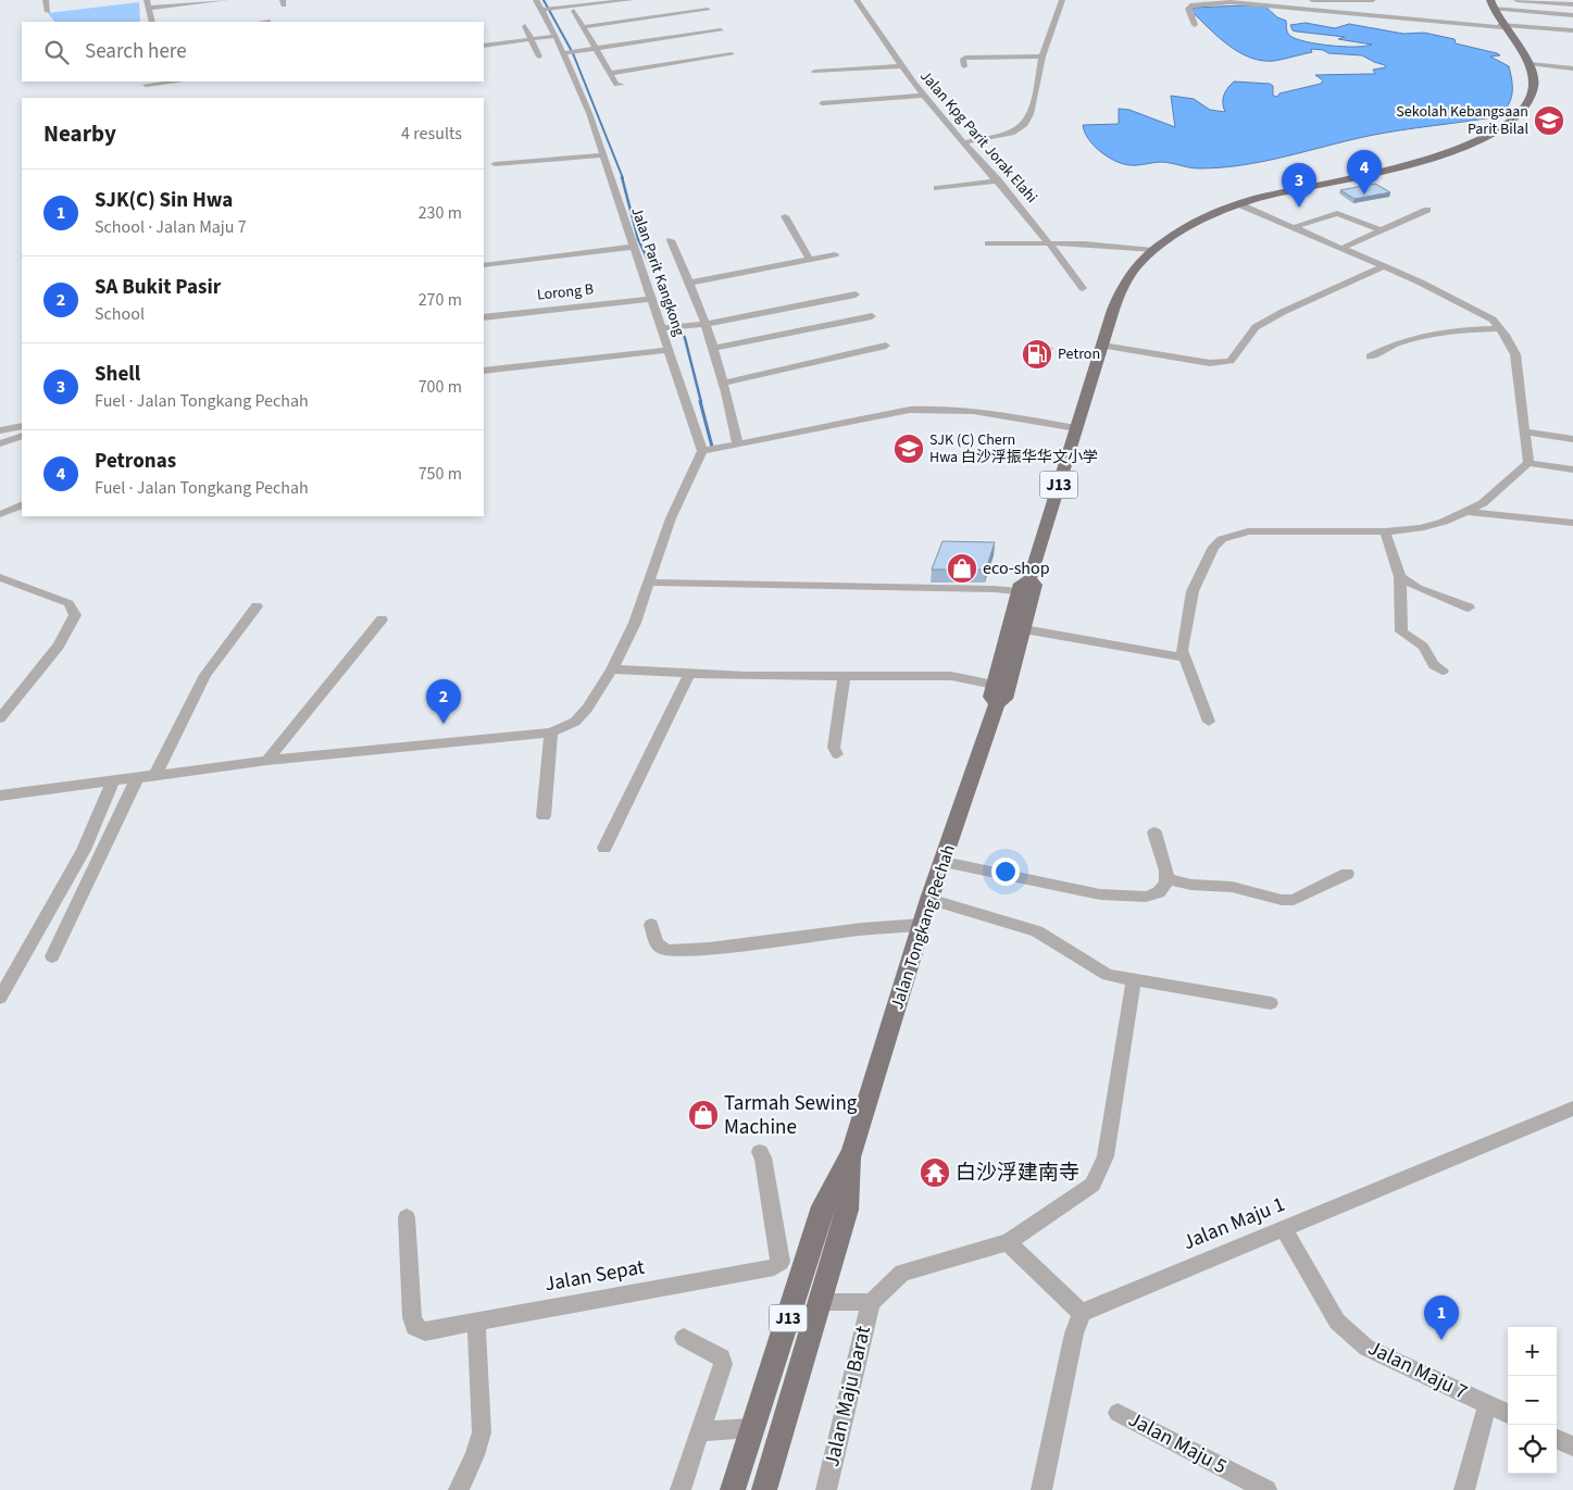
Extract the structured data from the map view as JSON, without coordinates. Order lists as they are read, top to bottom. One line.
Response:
{"streets":{"main road":["J13","Jalan Tongkang Pechah"],"street":["Jalan Kpg Parit Jorak Elahi","Jalan Parit Kangkong","Lorong B","Jalan Maju 1","Jalan Sepat","Jalan Maju 7","Jalan Maju Barat","Jalan Maju 5"]},"crossings":[["Jalan Parit Kangkong","Lorong B"],["Jalan Maju 1","Jalan Maju 7"]],"places":{"school or university":["Sekolah Kebangsaan Parit Bilal","SJK (C) Chern Hwa 白沙浮振华华文小学"],"fuel station":["Petron"],"shop":["eco-shop","Tarmah Sewing Machine"],"temple":["白沙浮建南寺"]},"page":{"search":"Search here","heading":["Nearby","4 results"],"pins":["4","3","2","1"],"list":[{"mark":"1","name":"SJK(C) Sin Hwa","note":"School · Jalan Maju 7","value":"230 m"},{"mark":"2","name":"SA Bukit Pasir","note":"School","value":"270 m"},{"mark":"3","name":"Shell","note":"Fuel · Jalan Tongkang Pechah","value":"700 m"},{"mark":"4","name":"Petronas","note":"Fuel · Jalan Tongkang Pechah","value":"750 m"}],"map_buttons":["+","−"]}}
